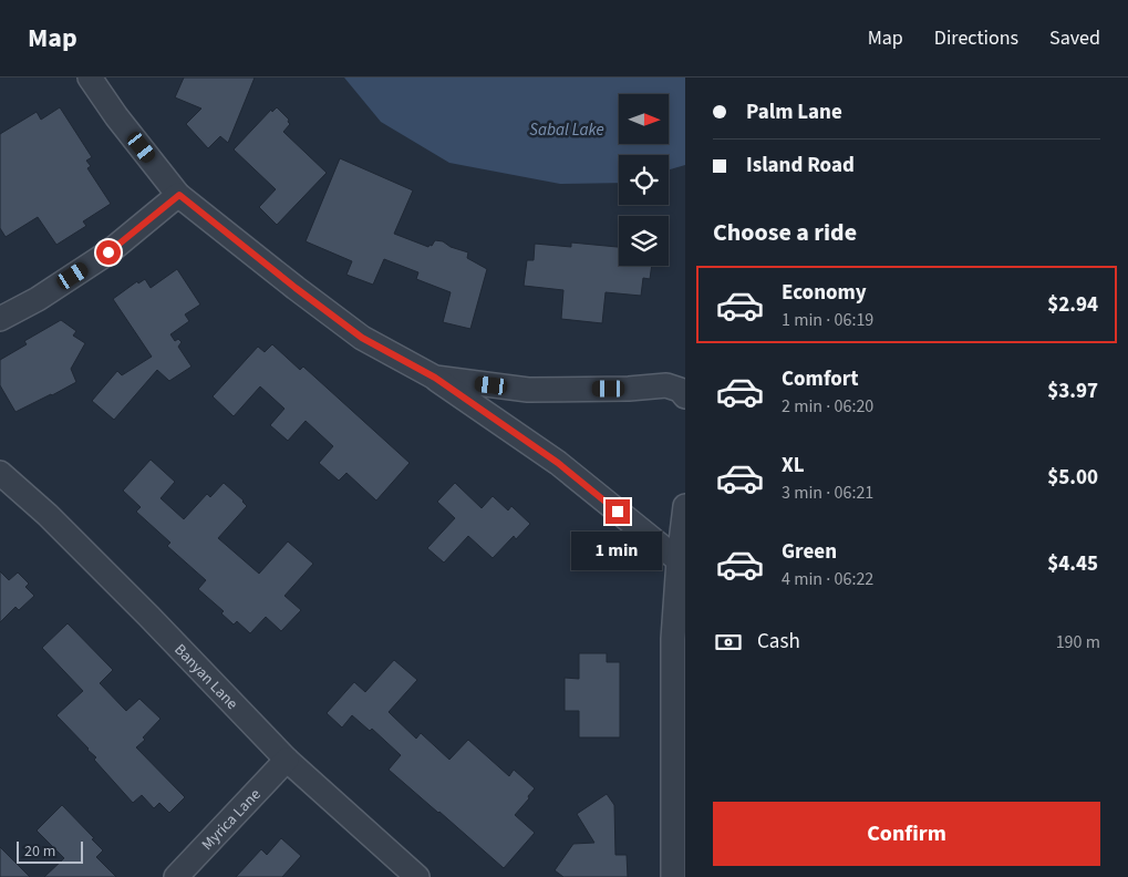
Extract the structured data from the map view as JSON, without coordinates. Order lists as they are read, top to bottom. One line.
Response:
{"streets":{"street":["Banyan Lane","Myrica Lane"]},"crossings":[["Banyan Lane","Myrica Lane"]],"water":["Sabal Lake"],"scale_bar":"20 m","north":"right","page":{"header":"Map","nav":["Map","Directions","Saved"],"banner":["Palm Lane","Island Road"],"heading":"Choose a ride","list":[{"name":"Economy","note":"1 min · 06:19","value":"$2.94"},{"name":"Comfort","note":"2 min · 06:20","value":"$3.97"},{"name":"XL","note":"3 min · 06:21","value":"$5.00"},{"name":"Green","note":"4 min · 06:22","value":"$4.45"}],"bubble":"1 min","pay":["Cash","190 m"],"buttons":"Confirm","scale":"20 m"}}
